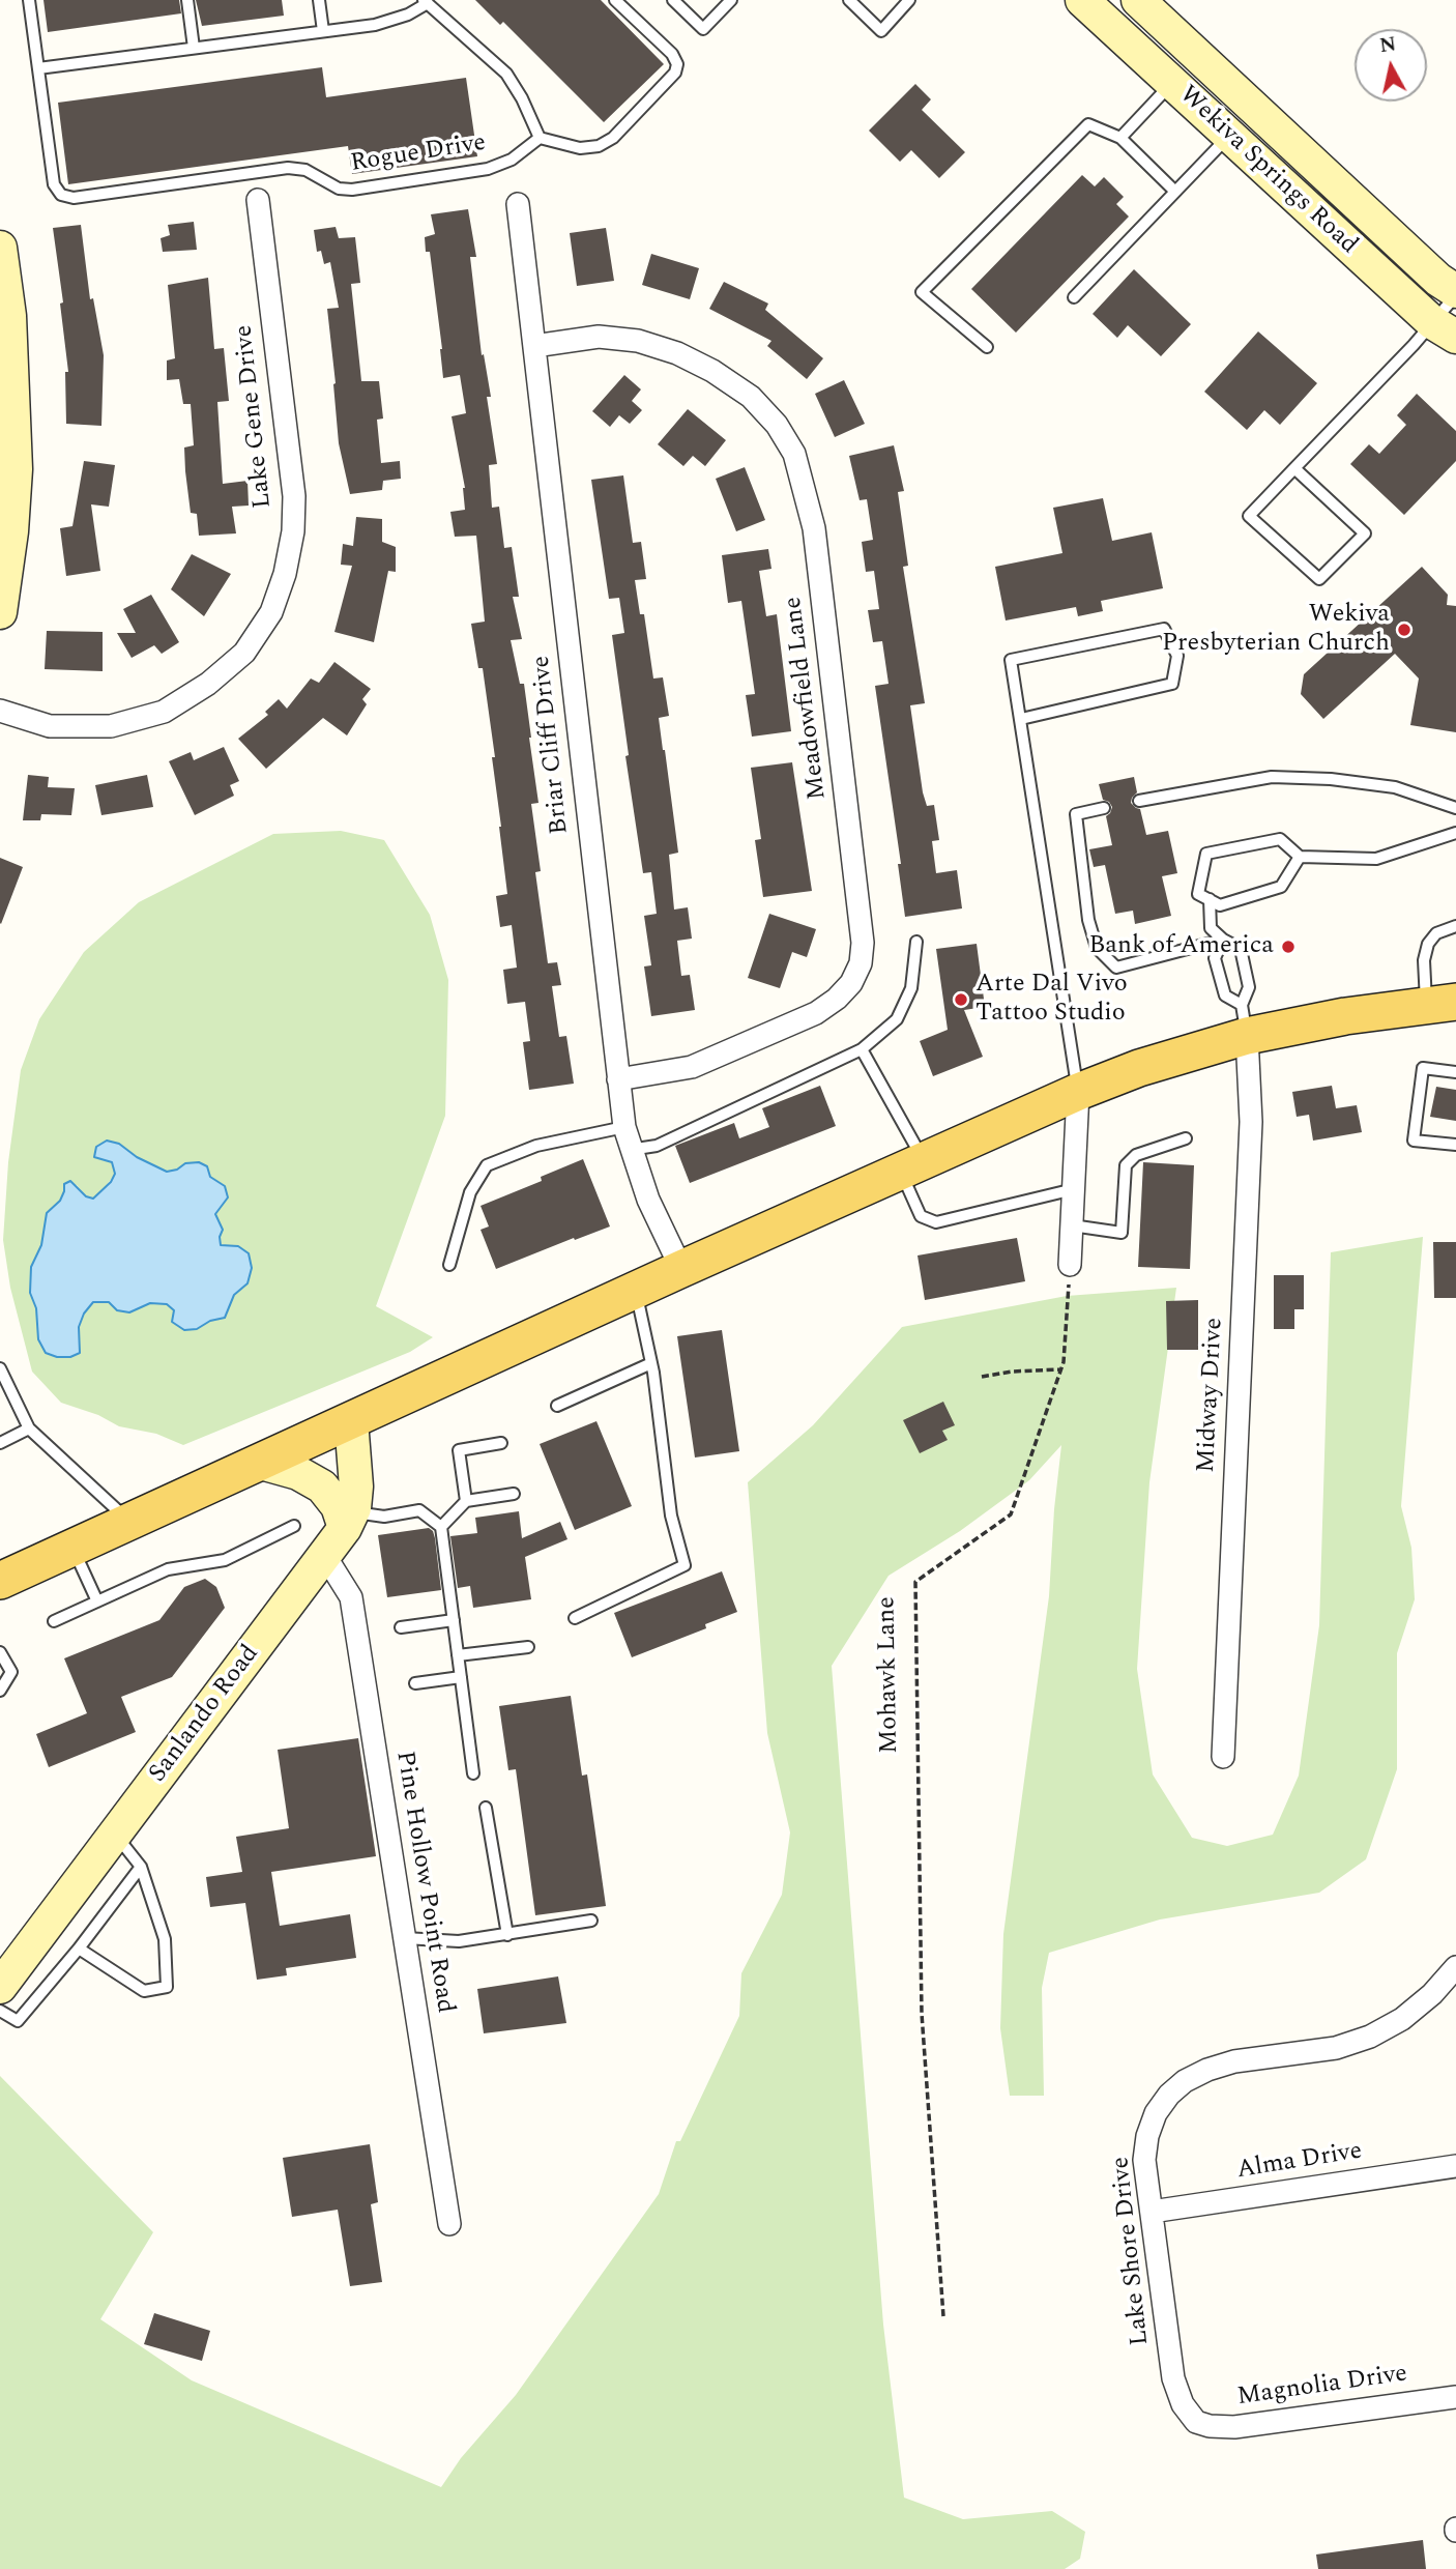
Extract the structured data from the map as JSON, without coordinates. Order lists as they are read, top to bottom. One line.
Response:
{"streets":{"street":["Wekiva Springs Road","Lake Gene Drive","Meadowfield Lane","Briar Cliff Drive","Midway Drive","Sanlando Road","Pine Hollow Point Road","Alma Drive","Lake Shore Drive","Magnolia Drive"],"lane":["Rogue Drive"],"path":["Mohawk Lane"]},"crossings":[["Meadowfield Lane","Briar Cliff Drive"],["Sanlando Road","Pine Hollow Point Road"],["Alma Drive","Lake Shore Drive"],["Lake Shore Drive","Magnolia Drive"]],"places":["Wekiva Presbyterian Church","Bank of America","Arte Dal Vivo Tattoo Studio"],"north":"top"}
